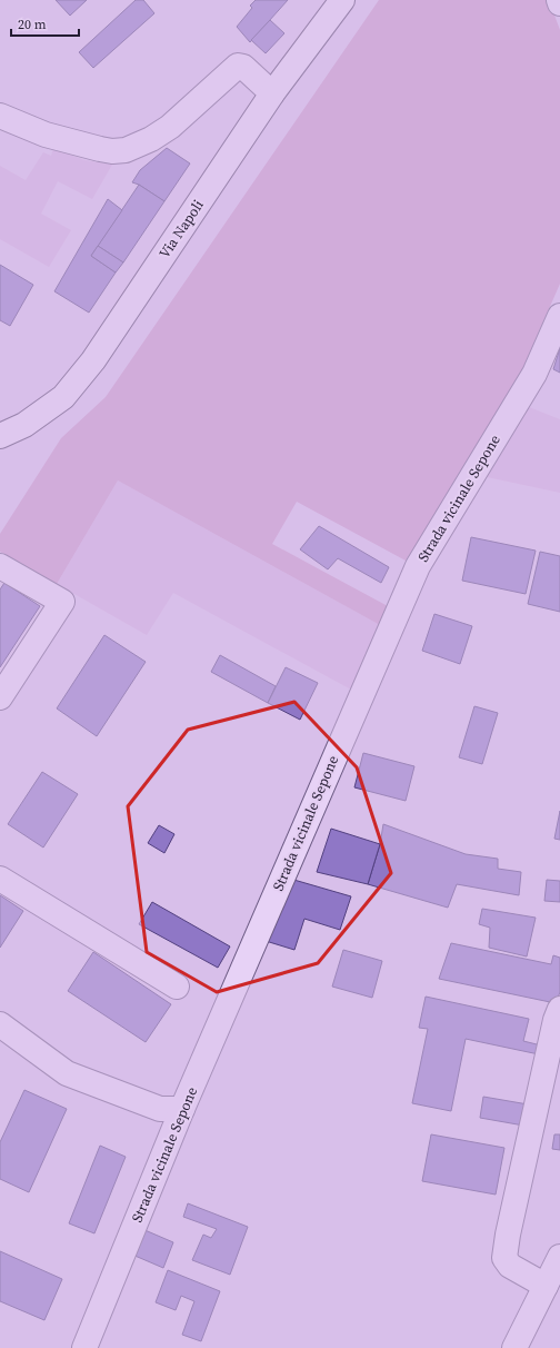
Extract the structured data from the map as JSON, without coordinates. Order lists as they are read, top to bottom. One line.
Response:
{"streets":{"street":["Via Napoli","Strada vicinale Sepone"]},"scale_bar":"20 m"}
